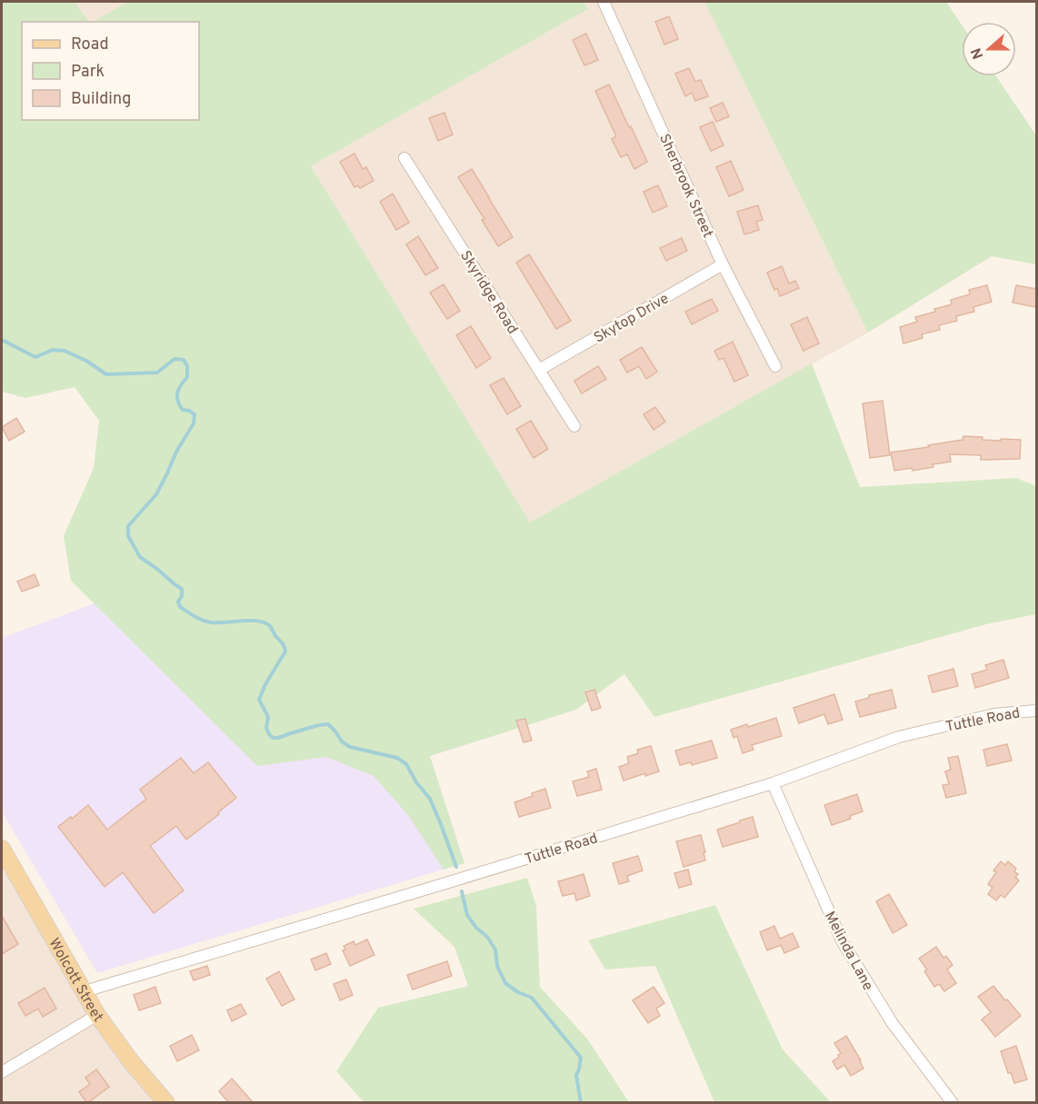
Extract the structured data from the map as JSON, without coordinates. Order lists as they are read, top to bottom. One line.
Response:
{"streets":{"main road":["Wolcott Street"],"street":["Sherbrook Street","Skyridge Road","Skytop Drive","Tuttle Road","Melinda Lane"]},"crossings":[["Sherbrook Street","Skytop Drive"],["Skyridge Road","Skytop Drive"],["Tuttle Road","Melinda Lane"],["Tuttle Road","Wolcott Street"]],"legend":["Road","Park","Building"],"north":"left"}
